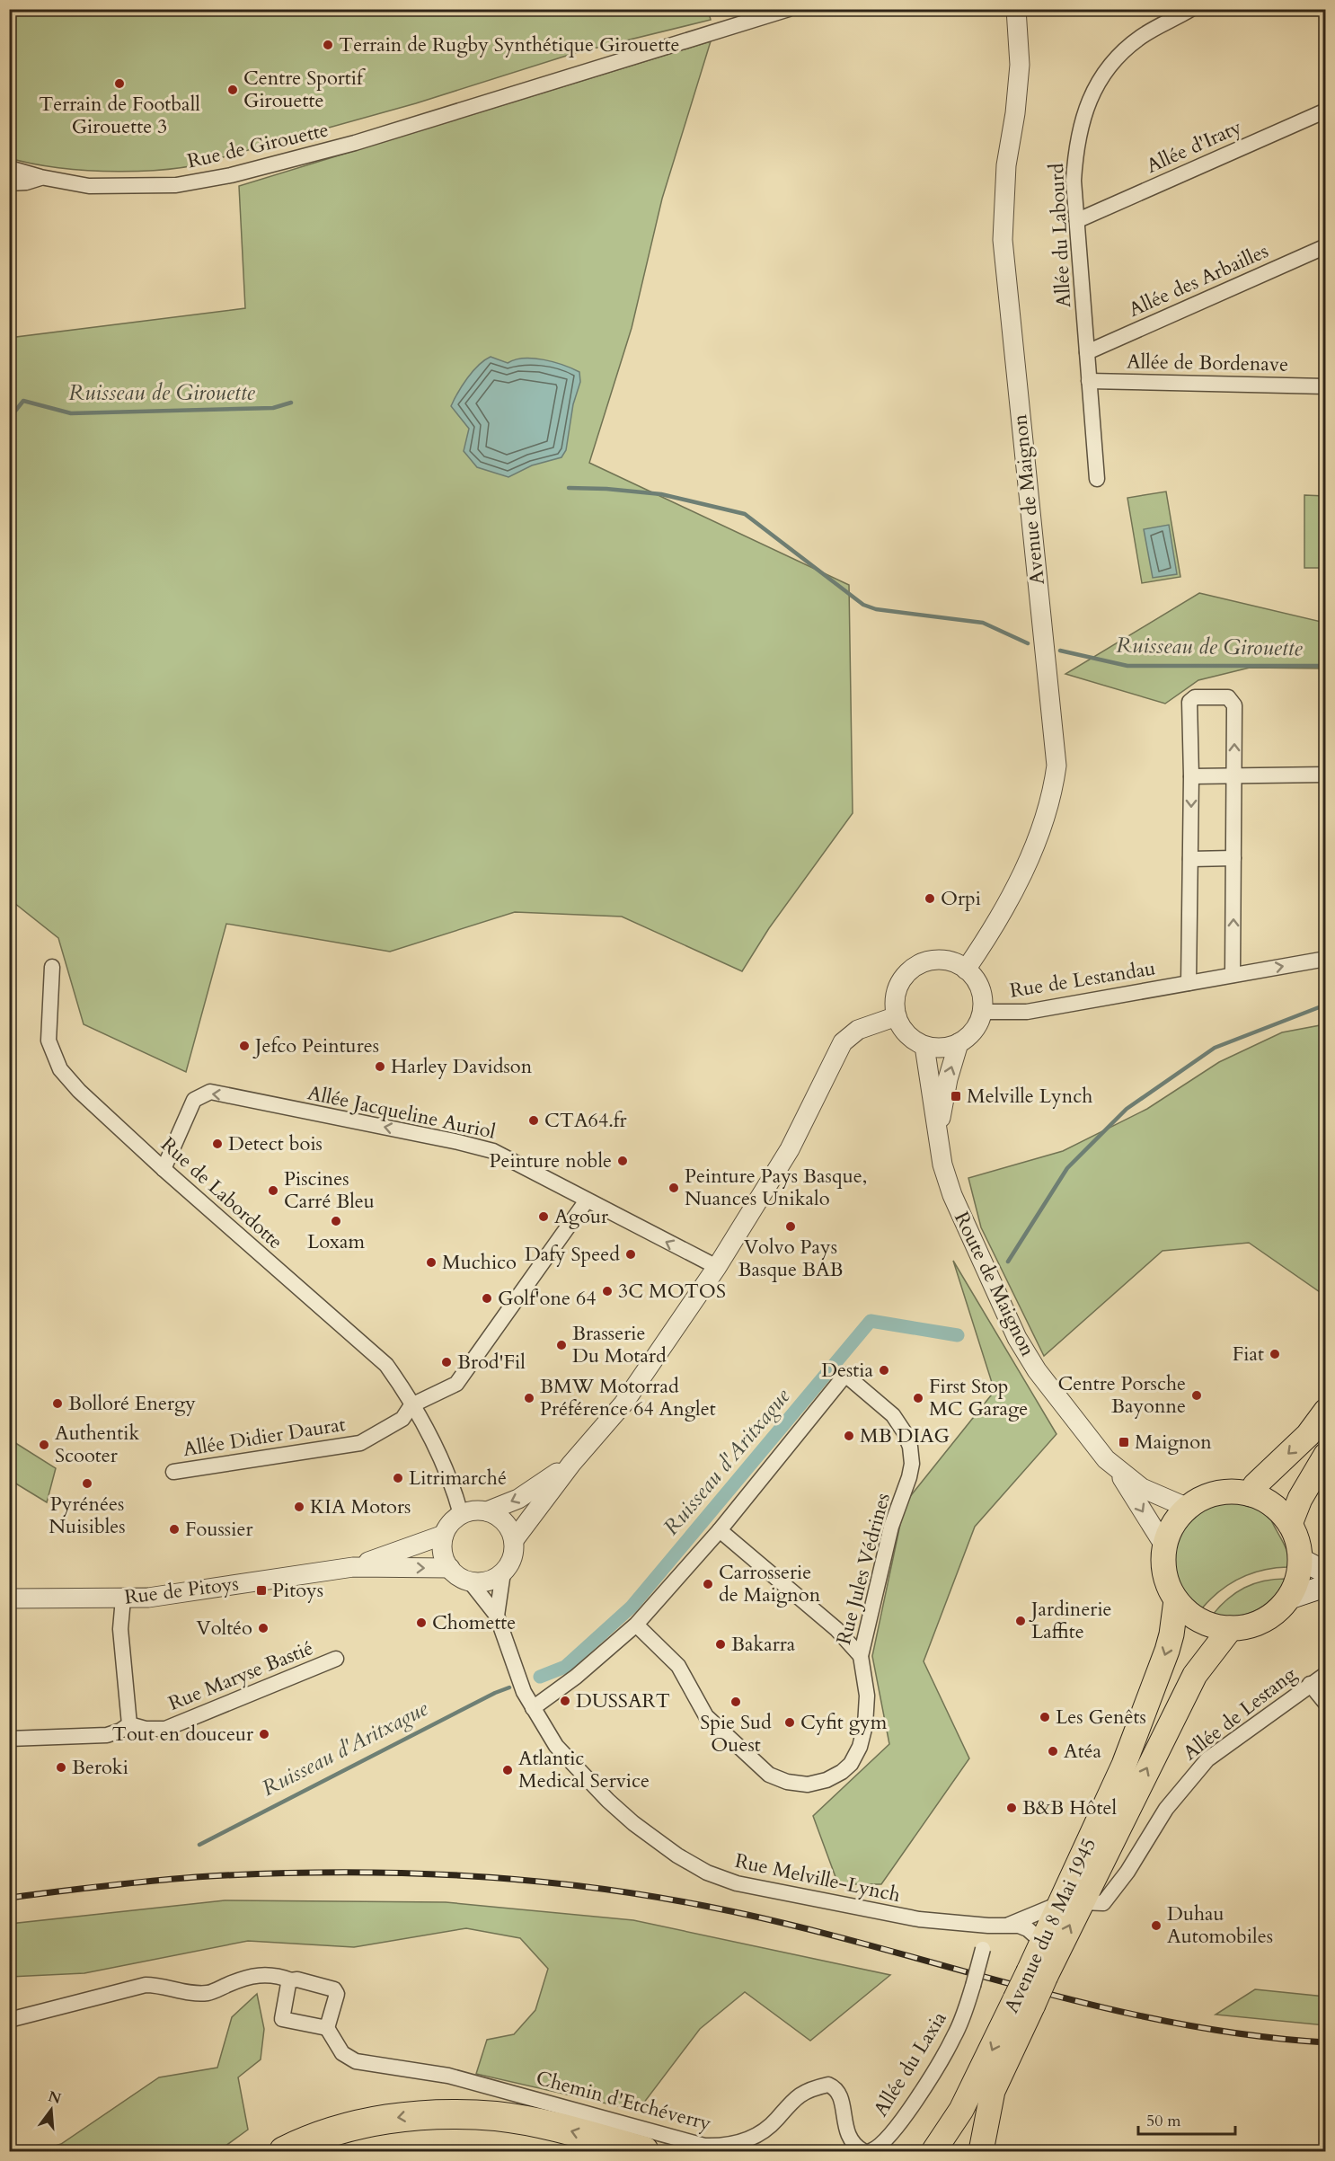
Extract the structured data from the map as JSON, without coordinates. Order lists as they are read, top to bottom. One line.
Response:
{"streets":{"main road":["Avenue du 8 Mai 1945"],"street":["Rue de Girouette","Allée d'Iraty","Allée du Labourd","Allée des Arbailles","Allée de Bordenave","Avenue de Maignon","Rue de Lestandau","Allée Jacqueline Auriol","Rue de Labordotte","Route de Maignon","Allée Didier Daurat","Rue Jules Védrines","Rue de Pitoys","Rue Maryse Bastié","Allée de Lestang","Rue Melville-Lynch","Allée du Laxia","Chemin d'Etchéverry"]},"crossings":[["Allée d'Iraty","Allée du Labourd"],["Allée du Labourd","Allée des Arbailles"],["Allée du Labourd","Allée de Bordenave"],["Avenue de Maignon","Rue de Lestandau"],["Avenue de Maignon","Route de Maignon"],["Rue de Lestandau","Route de Maignon"],["Allée Jacqueline Auriol","Rue de Labordotte"],["Rue de Labordotte","Allée Didier Daurat"],["Route de Maignon","Avenue du 8 Mai 1945"],["Allée de Lestang","Rue Melville-Lynch"],["Allée de Lestang","Avenue du 8 Mai 1945"],["Rue Melville-Lynch","Avenue du 8 Mai 1945"],["Rue Melville-Lynch","Allée du Laxia"]],"one_way":["Allée Jacqueline Auriol"],"water":["Ruisseau de Girouette","Ruisseau d'Aritxague"],"places":{"other":["Terrain de Rugby Synthétique Girouette","Terrain de Football Girouette 3","Centre Sportif Girouette","Orpi","Jefco Peintures","Harley Davidson","CTA64.fr","Detect bois","Peinture noble","Peinture Pays Basque, Nuances Unikalo","Piscines Carré Bleu","Agour","Loxam","Volvo Pays Basque BAB","Dafy Speed","Muchico","3C MOTOS","Golf'one 64","Brasserie Du Motard","Fiat","Brod'Fil","Destia","Centre Porsche Bayonne","BMW Motorrad Préférence 64 Anglet","First Stop MC Garage","Bolloré Energy","MB DIAG","Authentik Scooter","Litrimarché","Pyrénées Nuisibles","KIA Motors","Foussier","Carrosserie de Maignon","Jardinerie Laffite","Chomette","Voltéo","Bakarra","DUSSART","Spie Sud Ouest","Les Genêts","Cyfit gym","Tout en douceur","Atéa","Beroki","Atlantic Medical Service","B&B Hôtel","Duhau Automobiles"],"transit":["Melville Lynch","Maignon","Pitoys"]},"scale_bar":"50 m","north":"top"}
